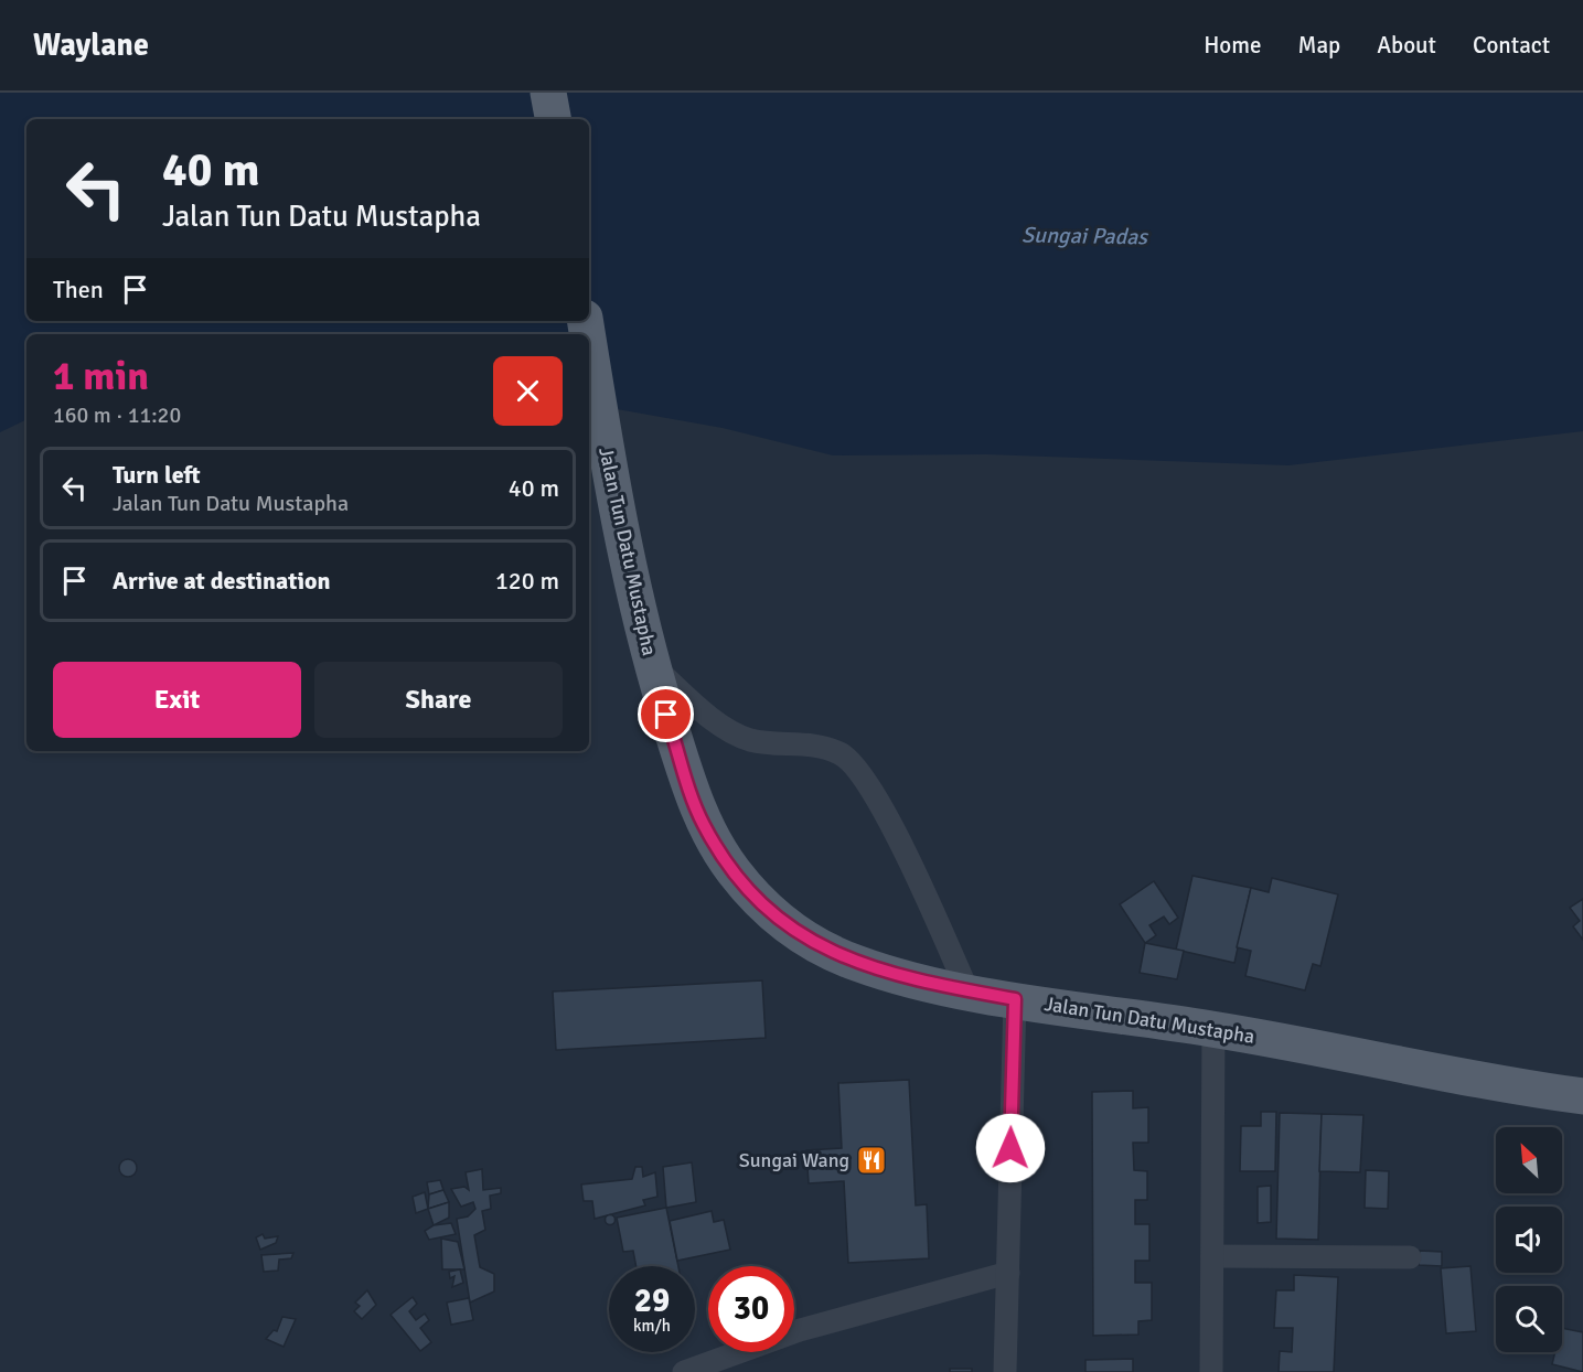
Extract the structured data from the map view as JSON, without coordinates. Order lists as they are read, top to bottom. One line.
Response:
{"streets":{"main road":["Jalan Tun Datu Mustapha"]},"water":["Sungai Padas"],"places":{"restaurant":["Sungai Wang"]},"north":"top left","page":{"header":"Waylane","nav":["Home","Map","About","Contact"],"turn":["40 m","Jalan Tun Datu Mustapha"],"then":"Then","heading":["1 min","160 m · 11:20"],"list":[{"name":"Turn left","note":"Jalan Tun Datu Mustapha","value":"40 m"},{"name":"Arrive at destination","value":"120 m"}],"buttons":["Exit","Share"],"speed":"29 km/h","limit":"30"}}
